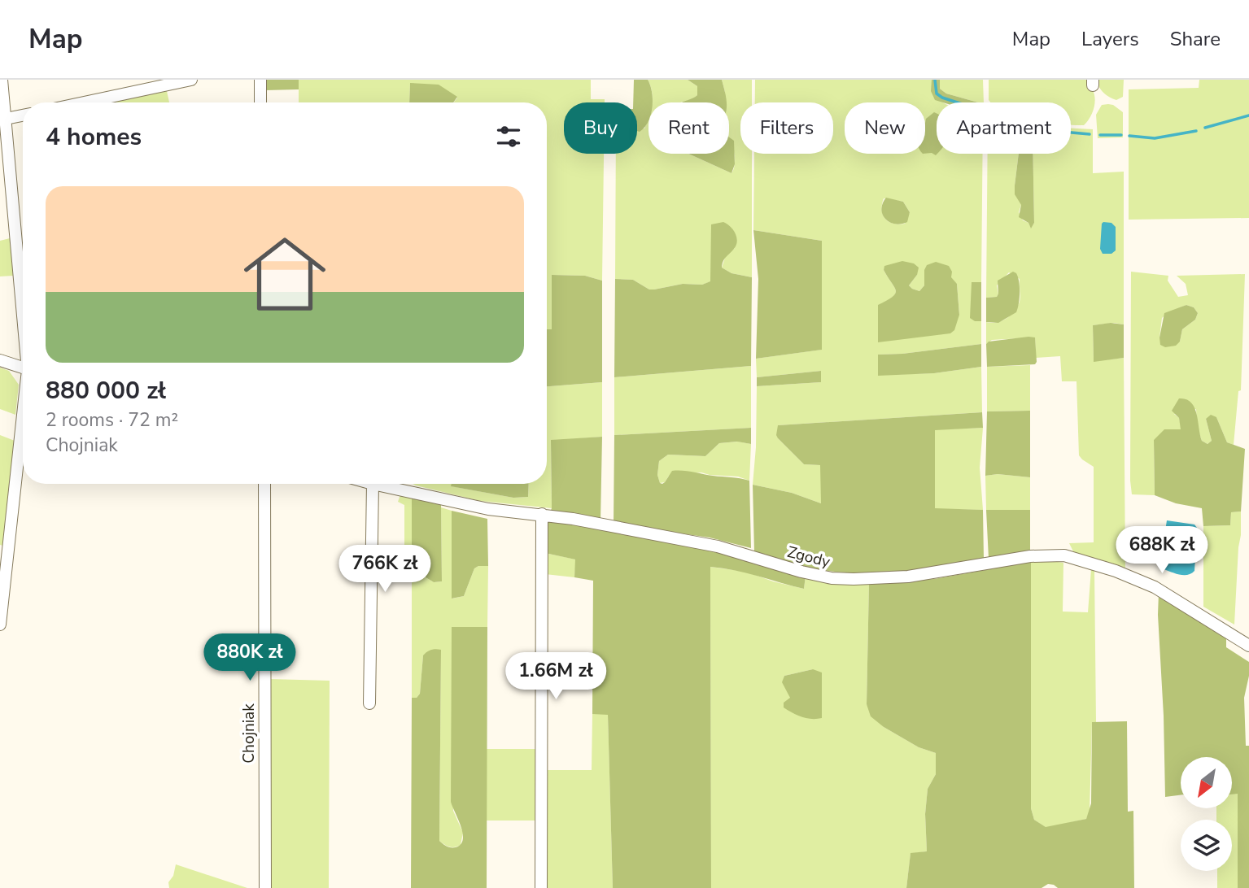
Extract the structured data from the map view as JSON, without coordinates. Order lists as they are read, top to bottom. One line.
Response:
{"streets":{"street":["Zgody","Chojniak"]},"north":"bottom left","page":{"header":"Map","nav":["Map","Layers","Share"],"chip":["Buy","Rent","Filters","New","Apartment"],"heading":"4 homes","list":[{"name":"880 000 zł","note":"2 rooms · 72 m² · Chojniak"}],"price":["688K zł","766K zł","880K zł","1.66M zł"]}}
